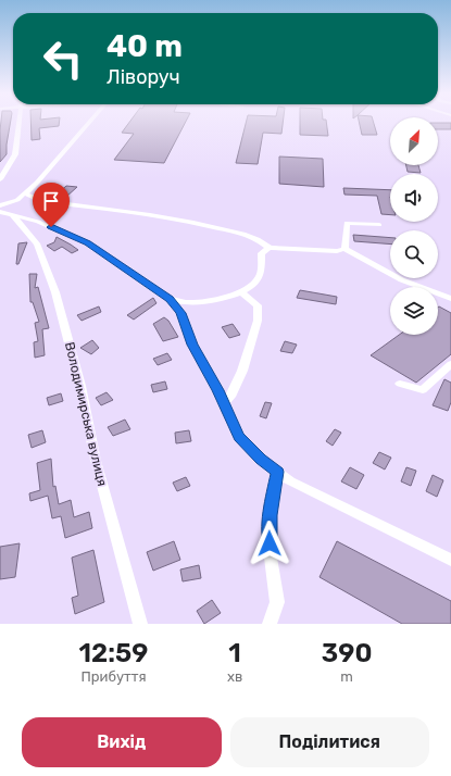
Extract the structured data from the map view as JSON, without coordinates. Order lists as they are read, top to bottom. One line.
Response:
{"streets":{"street":["Володимирська вулиця"]},"north":"top right","page":{"turn":["40 m","Ліворуч"],"eta":["12:59","Прибуття","1","хв","390","m"],"buttons":["Вихід","Поділитися"]}}
